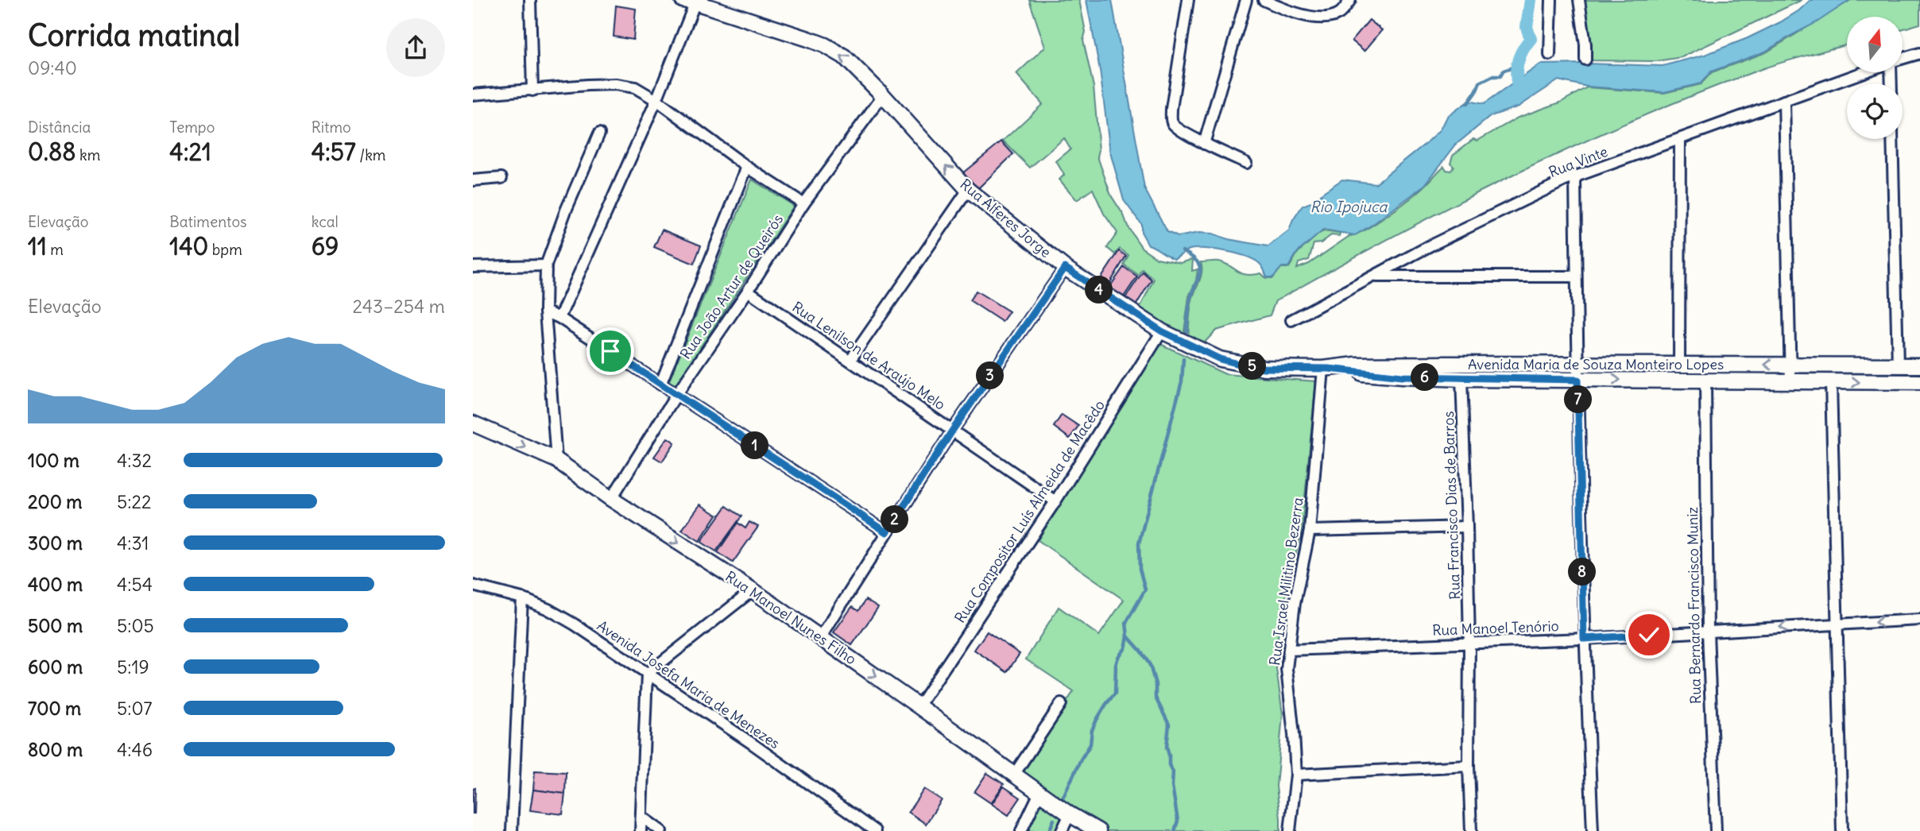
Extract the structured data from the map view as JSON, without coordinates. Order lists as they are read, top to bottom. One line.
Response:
{"streets":{"street":["Rua Vinte","Rua Alferes Jorge","Rua João Artur de Queirós","Rua Lenilson de Araújo Melo","Avenida Maria de Souza Monteiro Lopes","Rua Francisco Dias de Barros","Rua Compositor Luís Almeida de Macêdo","Rua Israel Militino Bezerra","Rua Bernardo Francisco Muniz","Rua Manoel Nunes Filho","Rua Manoel Tenório","Avenida Josefa Maria de Menezes"]},"crossings":[["Rua Alferes Jorge","Rua João Artur de Queirós"],["Rua Alferes Jorge","Avenida Maria de Souza Monteiro Lopes"],["Rua Alferes Jorge","Rua Compositor Luís Almeida de Macêdo"],["Rua Alferes Jorge","Rua Israel Militino Bezerra"],["Rua João Artur de Queirós","Rua Lenilson de Araújo Melo"],["Rua João Artur de Queirós","Rua Manoel Nunes Filho"],["Rua Lenilson de Araújo Melo","Rua Compositor Luís Almeida de Macêdo"],["Avenida Maria de Souza Monteiro Lopes","Rua Francisco Dias de Barros"],["Avenida Maria de Souza Monteiro Lopes","Rua Israel Militino Bezerra"],["Avenida Maria de Souza Monteiro Lopes","Rua Bernardo Francisco Muniz"],["Rua Francisco Dias de Barros","Rua Manoel Tenório"],["Rua Compositor Luís Almeida de Macêdo","Rua Manoel Nunes Filho"],["Rua Israel Militino Bezerra","Rua Manoel Tenório"],["Rua Bernardo Francisco Muniz","Rua Manoel Tenório"]],"one_way":["Rua Alferes Jorge"],"water":["Rio Ipojuca"],"north":"top","page":{"heading":["Corrida matinal","09:40"],"stats":[["Distância","0.88 km"],["Tempo","4:21"],["Ritmo","4:57 /km"],["Elevação","11 m"],["Batimentos","140 bpm"],["kcal","69"]],"pins":["4","5","3","6","7","1","2","8"],"chart":["Elevação","243–254 m"],"list":[{"name":"100 m","note":"4:32"},{"name":"200 m","note":"5:22"},{"name":"300 m","note":"4:31"},{"name":"400 m","note":"4:54"},{"name":"500 m","note":"5:05"},{"name":"600 m","note":"5:19"},{"name":"700 m","note":"5:07"},{"name":"800 m","note":"4:46"}]}}
